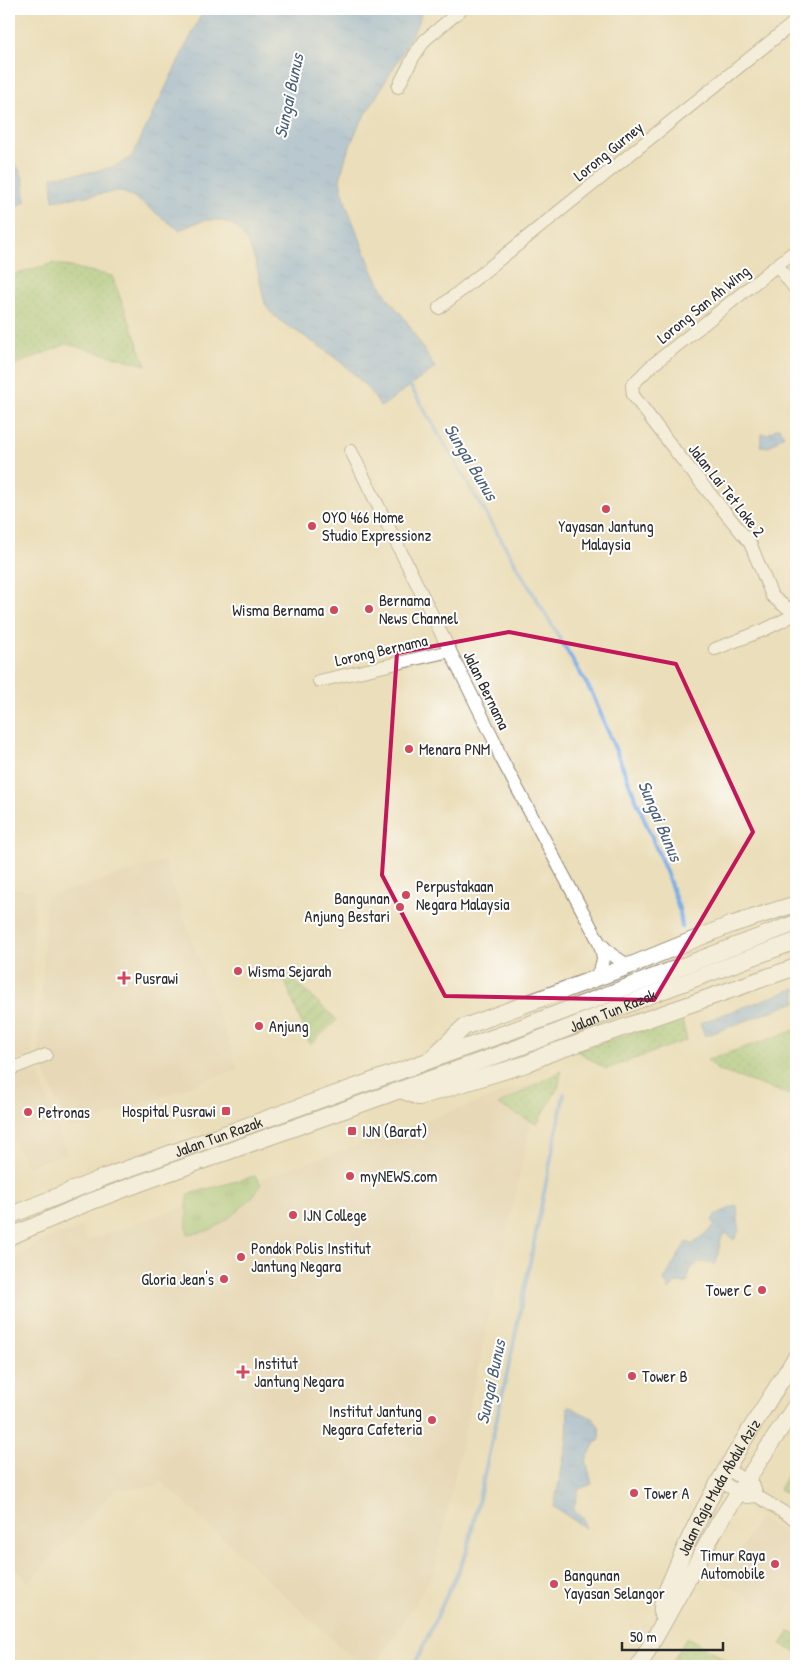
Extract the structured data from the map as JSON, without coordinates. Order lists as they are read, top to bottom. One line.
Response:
{"streets":{"main road":["Jalan Tun Razak","Jalan Raja Muda Abdul Aziz"],"street":["Lorong Gurney","Lorong San Ah Wing","Jalan Lai Tet Loke 2","Lorong Bernama","Jalan Bernama"]},"crossings":[["Lorong San Ah Wing","Jalan Lai Tet Loke 2"],["Lorong Bernama","Jalan Bernama"],["Jalan Bernama","Jalan Tun Razak"]],"water":["Sungai Bunus"],"places":{"other":["Yayasan Jantung Malaysia","OYO 466 Home Studio Expressionz","Bernama News Channel","Wisma Bernama","Menara PNM","Perpustakaan Negara Malaysia","Bangunan Anjung Bestari","Wisma Sejarah","Anjung","Petronas","myNEWS.com","IJN College","Pondok Polis Institut Jantung Negara","Gloria Jean's","Tower C","Tower B","Institut Jantung Negara Cafeteria","Tower A","Timur Raya Automobile","Bangunan Yayasan Selangor"],"health":["Pusrawi","Institut Jantung Negara"],"transit":["Hospital Pusrawi","IJN (Barat)"]},"scale_bar":"50 m"}
